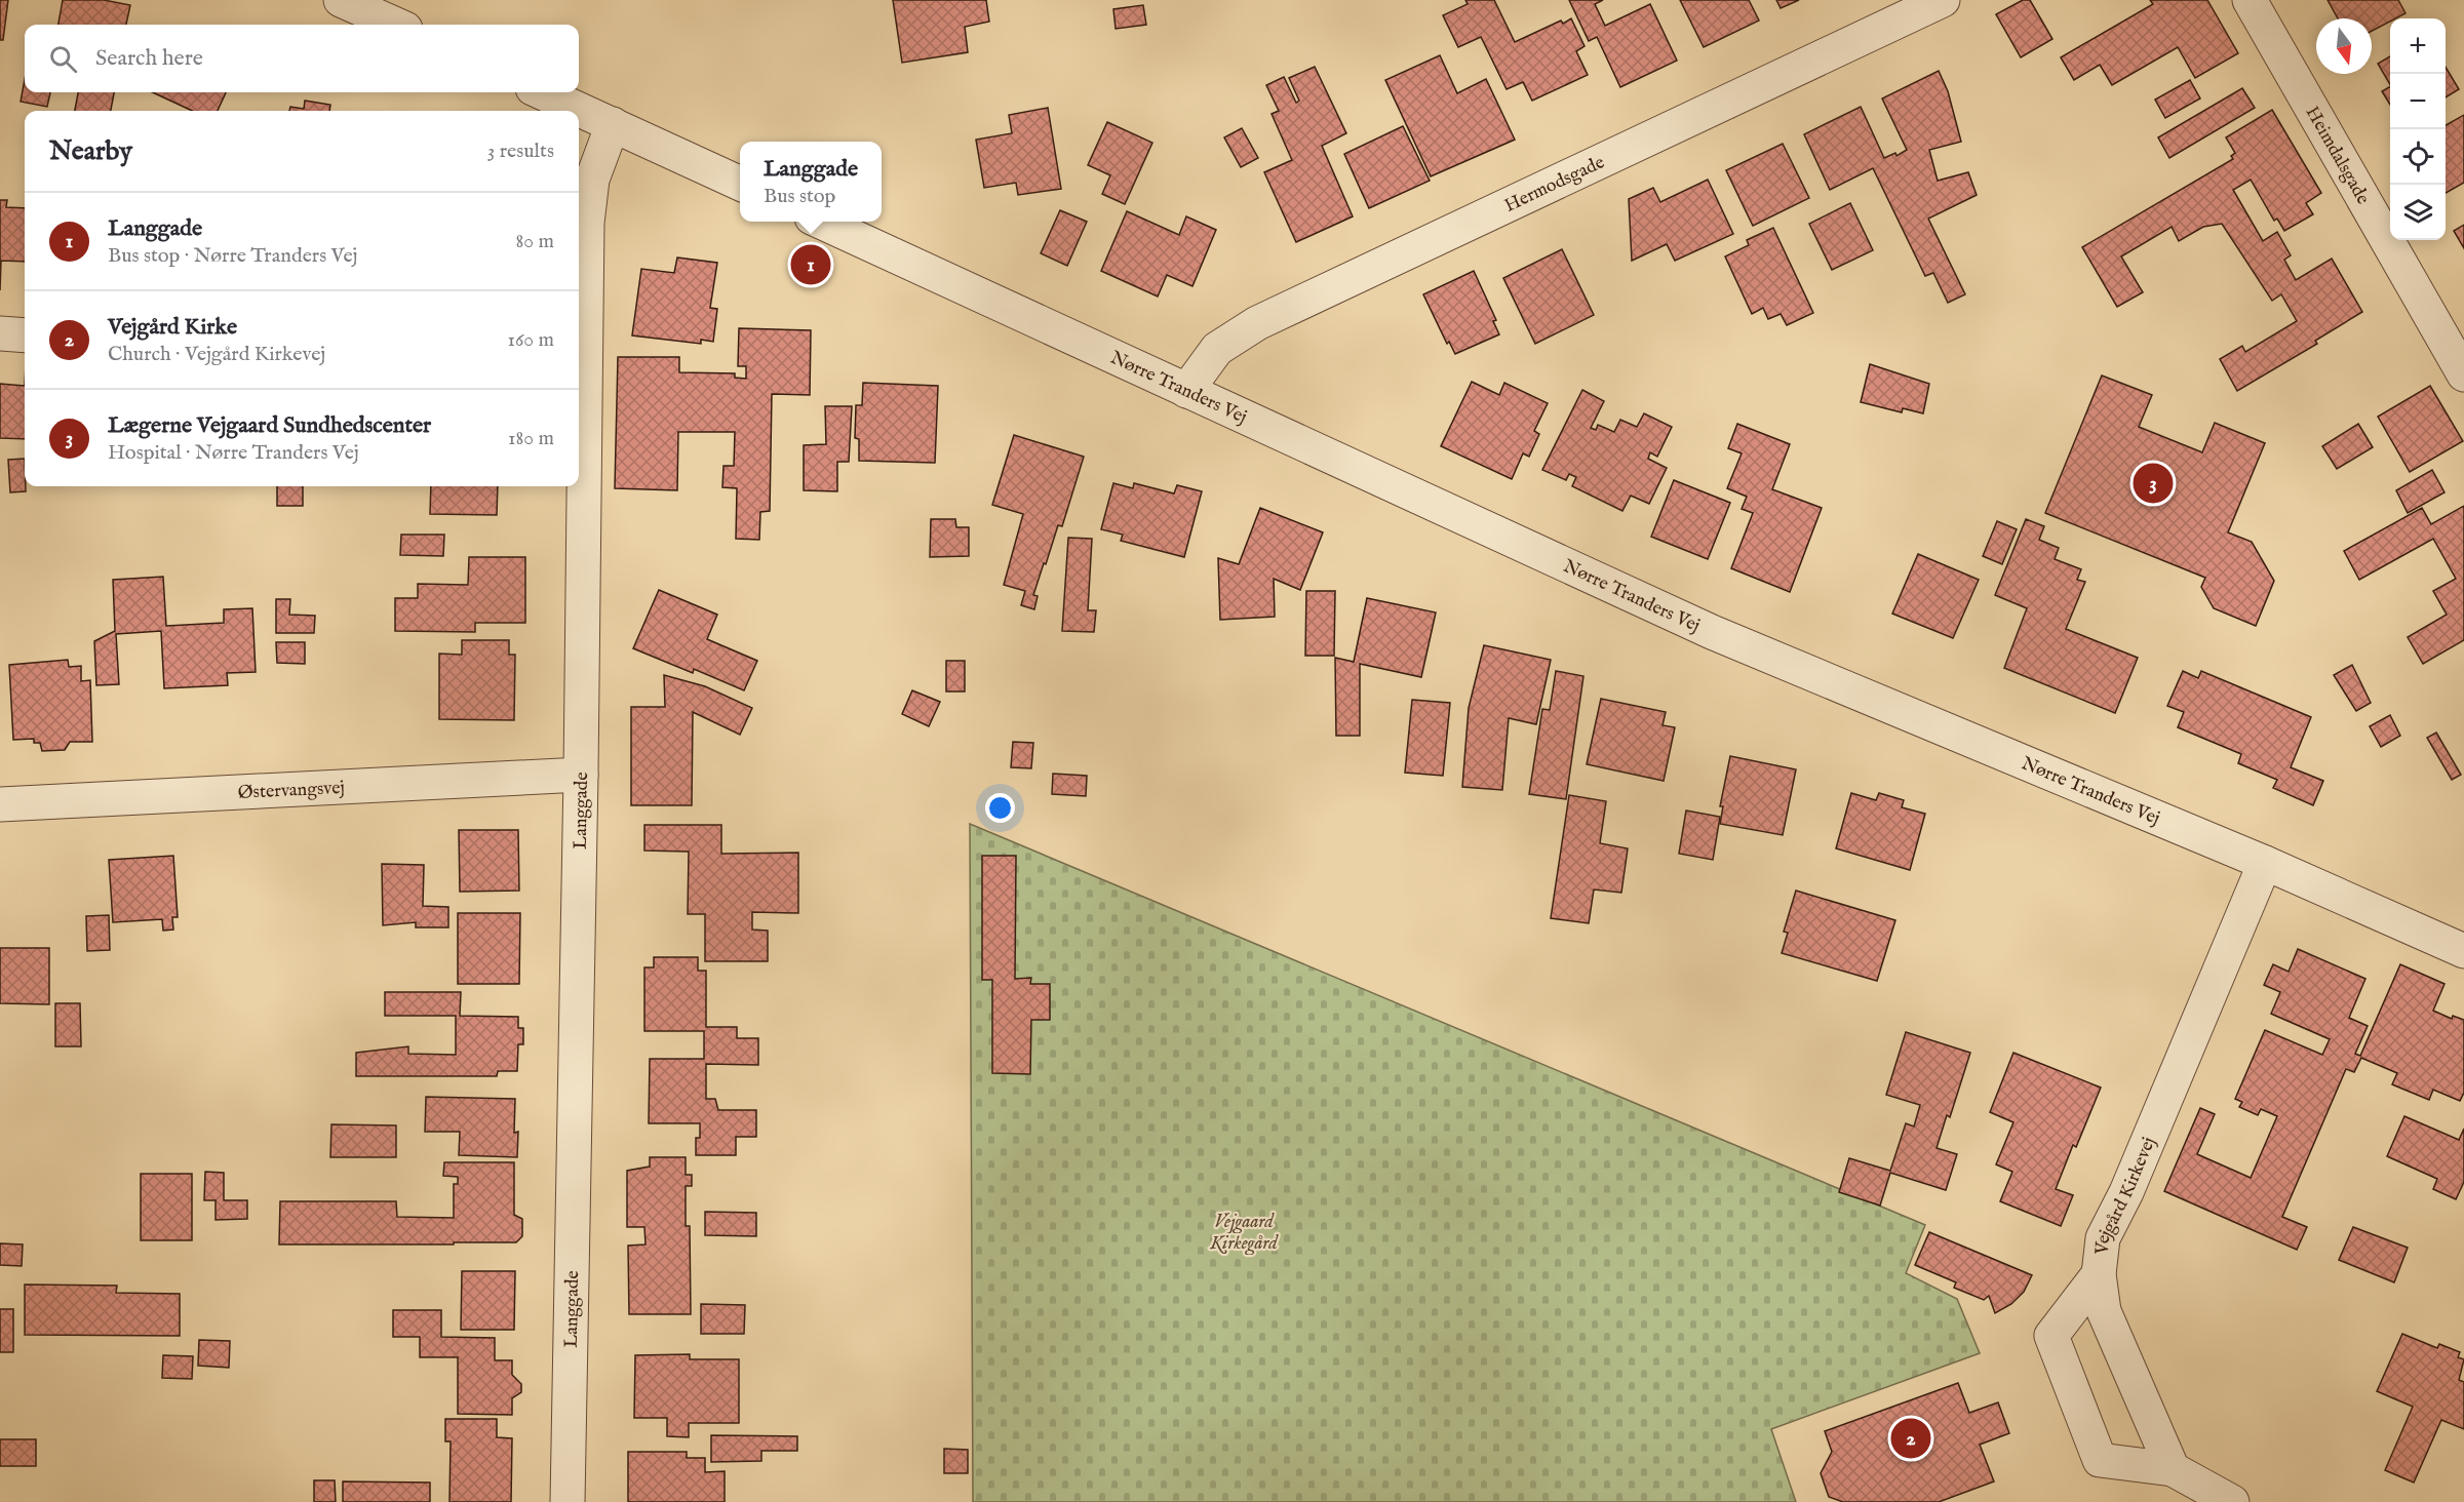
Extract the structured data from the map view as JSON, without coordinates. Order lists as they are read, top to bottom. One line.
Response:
{"streets":{"street":["Heimdalsgade","Hermodsgade","Nørre Tranders Vej","Østervangsvej","Langgade","Vejgård Kirkevej"]},"crossings":[["Hermodsgade","Nørre Tranders Vej"],["Nørre Tranders Vej","Vejgård Kirkevej"],["Østervangsvej","Langgade"]],"parks":["Vejgaard Kirkegård"],"north":"bottom","page":{"map_buttons":["+","−"],"search":"Search here","heading":["Nearby","3 results"],"popup":["Langgade","Bus stop"],"list":[{"mark":"1","name":"Langgade","note":"Bus stop · Nørre Tranders Vej","value":"80 m"},{"mark":"2","name":"Vejgård Kirke","note":"Church · Vejgård Kirkevej","value":"160 m"},{"mark":"3","name":"Lægerne Vejgaard Sundhedscenter","note":"Hospital · Nørre Tranders Vej","value":"180 m"}],"pins":["1","3","2"]}}
